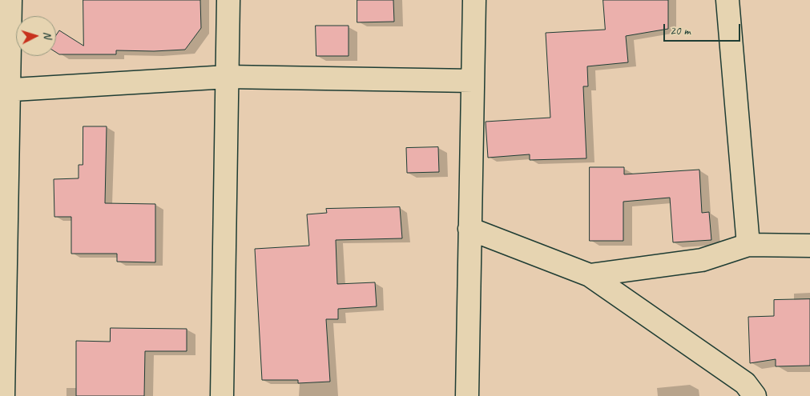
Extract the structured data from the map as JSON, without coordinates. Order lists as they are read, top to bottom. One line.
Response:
{"scale_bar":"20 m","north":"right"}
